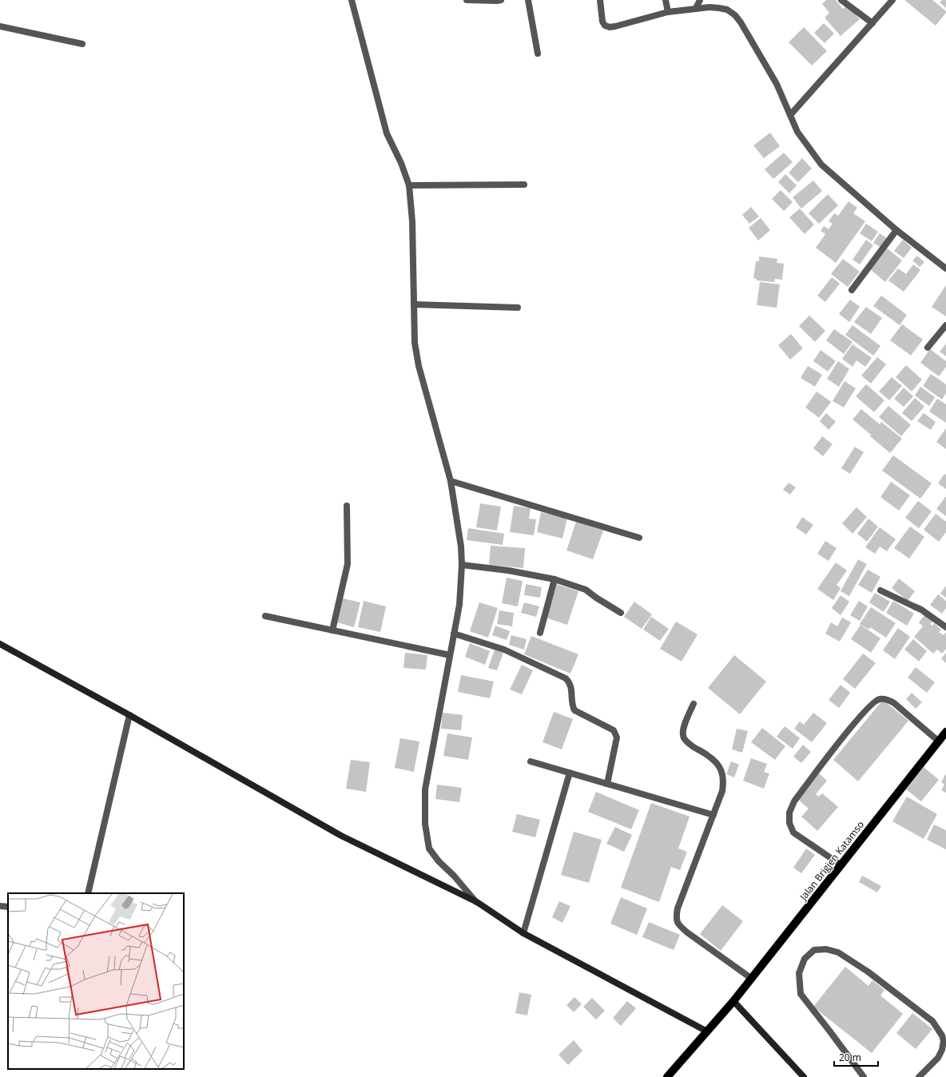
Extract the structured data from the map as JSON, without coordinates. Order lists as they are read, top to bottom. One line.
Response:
{"streets":{"main road":["Jalan Brigjen Katamso"]},"scale_bar":"20 m"}
